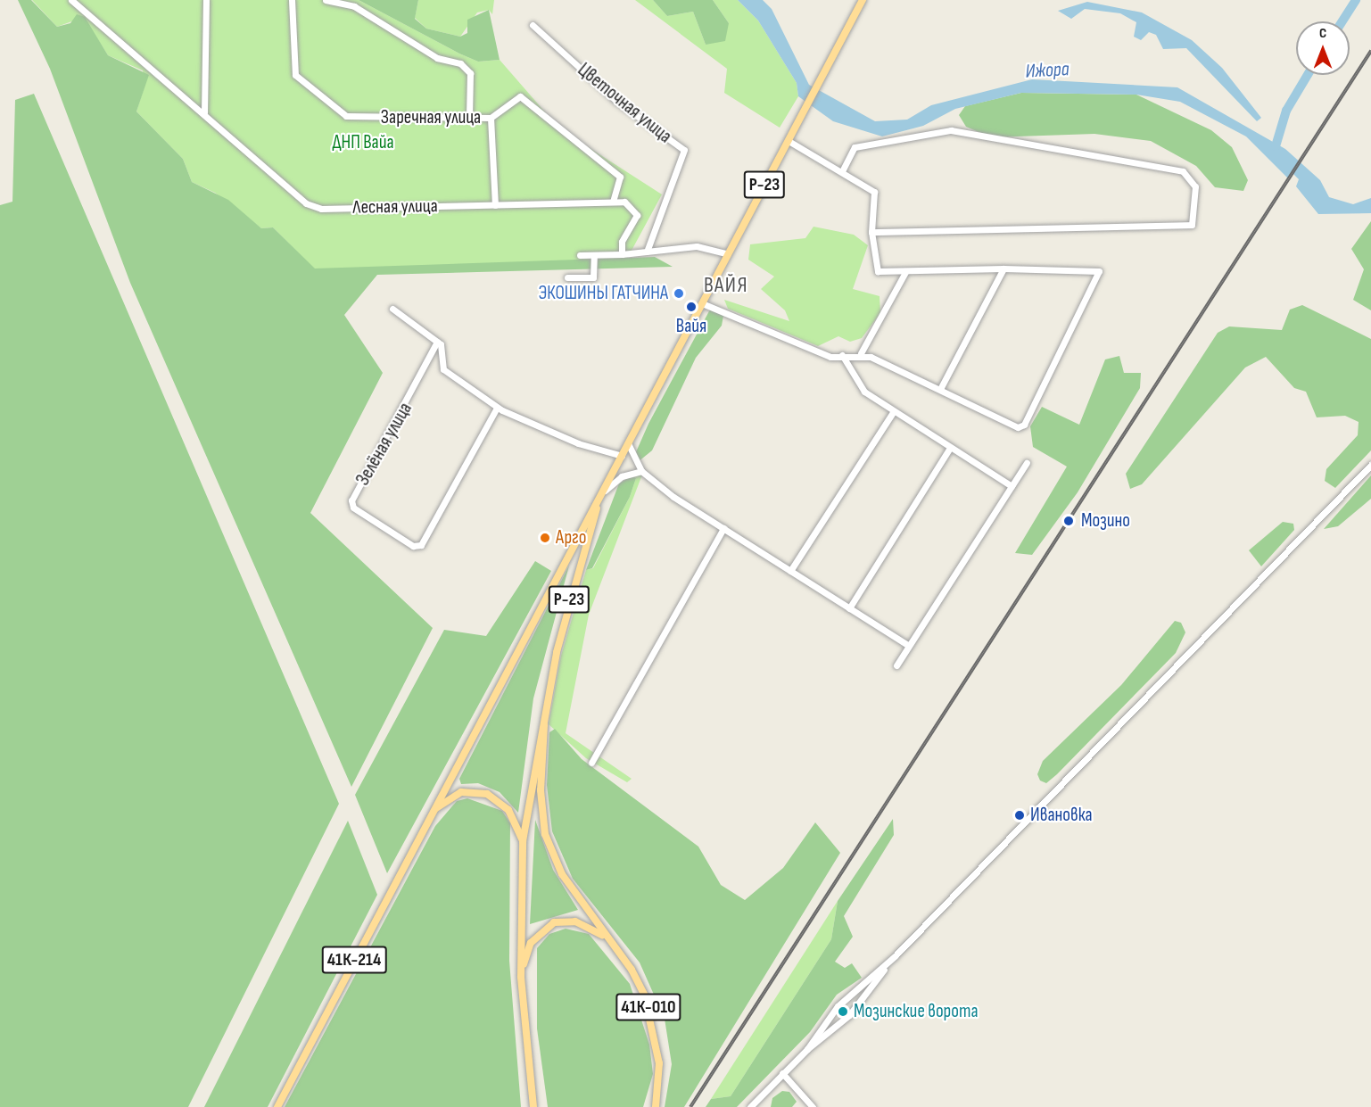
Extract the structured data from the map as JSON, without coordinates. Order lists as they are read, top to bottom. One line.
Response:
{"streets":{"main road":["Р-23","41К-214","41К-010"],"street":["Цветочная улица","Заречная улица","Лесная улица","Зелёная улица"]},"crossings":[["Заречная улица","Лесная улица"],["Р-23","41К-214"]],"districts":["ВАЙЯ"],"water":["Ижора"],"parks":["ДНП Вайа"],"places":["ЭКОШИНЫ ГАТЧИНА","Вайя","Мозино","Арго","Ивановка","Мозинские ворота"],"north":"top"}
